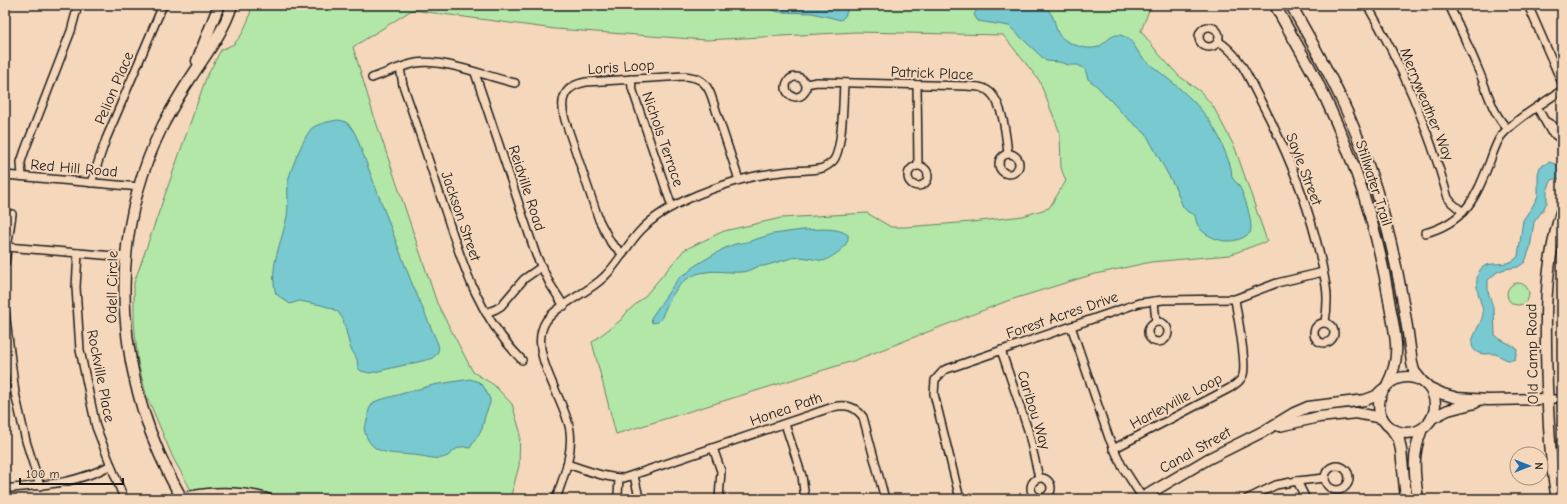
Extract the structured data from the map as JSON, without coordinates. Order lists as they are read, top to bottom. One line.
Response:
{"streets":{"street":["Loris Loop","Patrick Place","Pelion Place","Merryweather Way","Nichols Terrace","Red Hill Road","Sayle Street","Stillwater Trail","Reidville Road","Jackson Street","Odell Circle","Forest Acres Drive","Old Camp Road","Rockville Place","Harleyville Loop","Honea Path","Caribou Way","Canal Street"]},"crossings":[["Loris Loop","Nichols Terrace"],["Pelion Place","Red Hill Road"],["Red Hill Road","Odell Circle"],["Sayle Street","Forest Acres Drive"],["Stillwater Trail","Canal Street"],["Forest Acres Drive","Harleyville Loop"],["Forest Acres Drive","Caribou Way"]],"scale_bar":"100 m","north":"right"}
